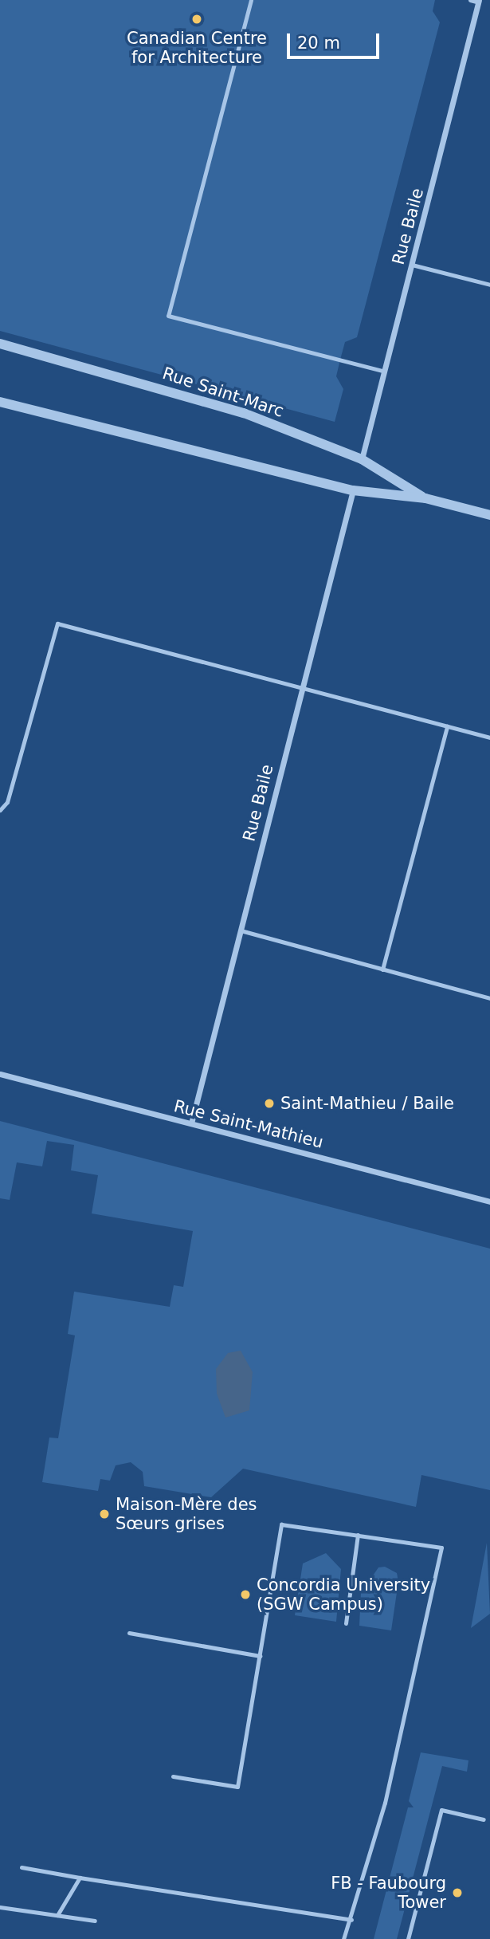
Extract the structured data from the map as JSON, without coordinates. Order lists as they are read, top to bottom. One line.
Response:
{"streets":{"street":["Rue Baile","Rue Saint-Marc","Rue Saint-Mathieu"]},"crossings":[["Rue Baile","Rue Saint-Marc"],["Rue Baile","Rue Saint-Mathieu"]],"places":["Canadian Centre for Architecture","Saint-Mathieu / Baile","Maison-Mère des Sœurs grises","Concordia University (SGW Campus)","FB - Faubourg Tower"],"scale_bar":"20 m"}
